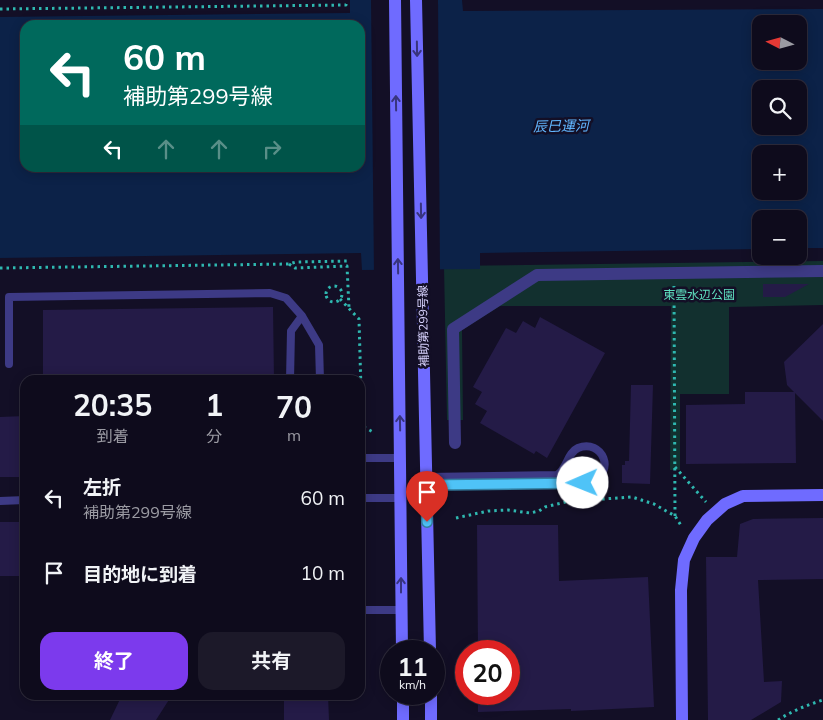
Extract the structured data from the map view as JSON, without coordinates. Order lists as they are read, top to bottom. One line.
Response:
{"streets":{"street":["補助第299号線"]},"water":["辰巳運河"],"parks":["東雲水辺公園"],"north":"left","page":{"map_buttons":["+","−"],"turn":["60 m","補助第299号線"],"eta":["20:35","到着","1","分","70","m"],"list":[{"name":"左折","note":"補助第299号線","value":"60 m"},{"name":"目的地に到着","value":"10 m"}],"buttons":["終了","共有"],"speed":"11 km/h","limit":"20"}}
